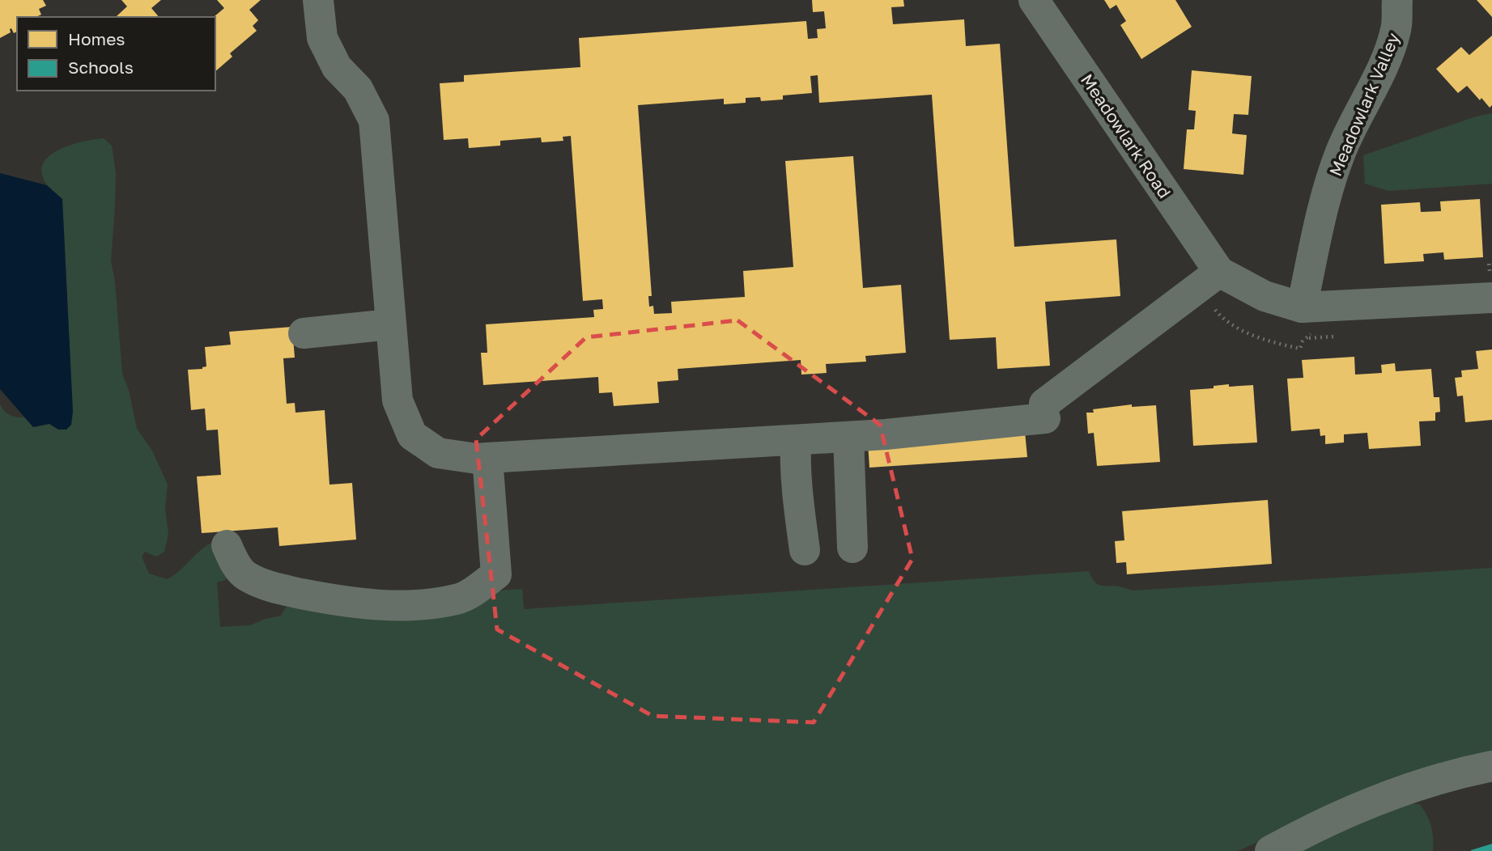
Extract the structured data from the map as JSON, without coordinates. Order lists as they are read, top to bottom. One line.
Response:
{"streets":{"street":["Meadowlark Valley","Meadowlark Road"]},"crossings":[["Meadowlark Valley","Meadowlark Road"]],"legend":["Homes","Schools"]}
